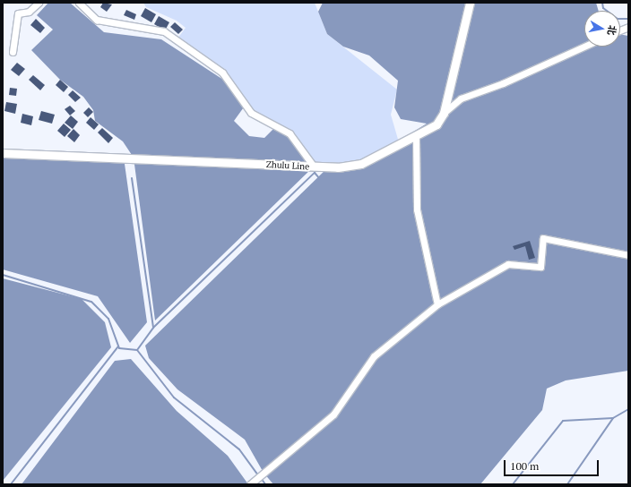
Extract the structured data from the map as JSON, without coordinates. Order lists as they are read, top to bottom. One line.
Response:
{"streets":{"street":["Zhulu Line"]},"scale_bar":"100 m","north":"right"}
